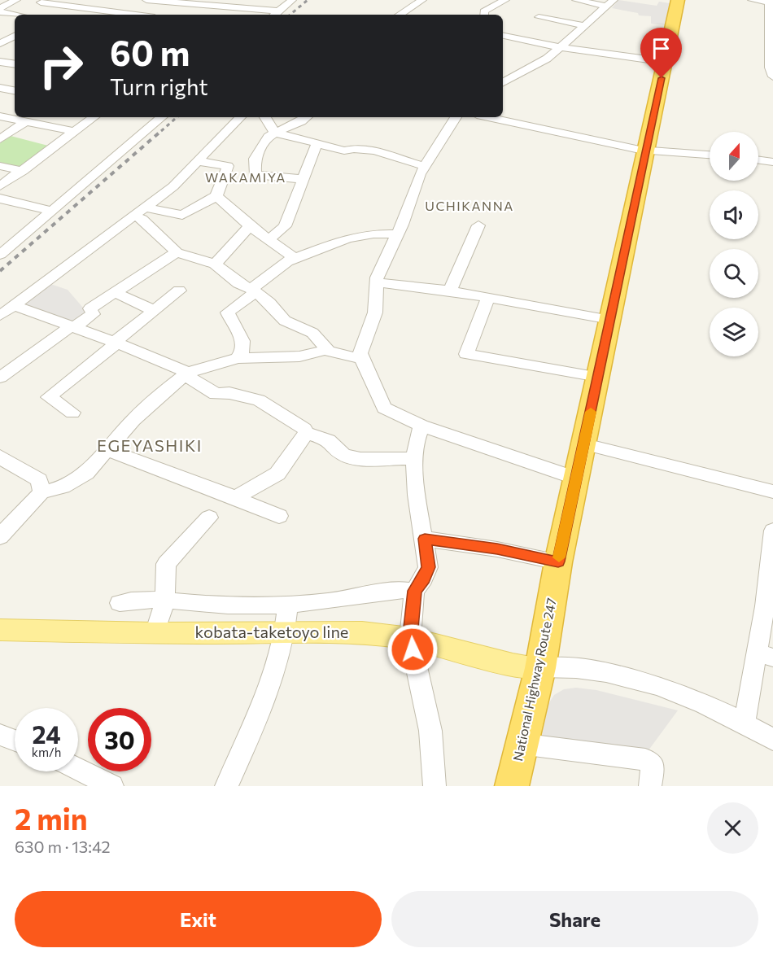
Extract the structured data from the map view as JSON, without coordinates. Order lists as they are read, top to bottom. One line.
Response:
{"streets":{"highway":["National Highway Route 247"],"main road":["kobata-taketoyo line"]},"crossings":[["kobata-taketoyo line","National Highway Route 247"]],"districts":["WAKAMIYA","UCHIKANNA","EGEYASHIKI"],"north":"top","page":{"turn":["60 m","Turn right"],"speed":"24 km/h","limit":"30","heading":["2 min","630 m · 13:42"],"buttons":["Exit","Share"]}}
